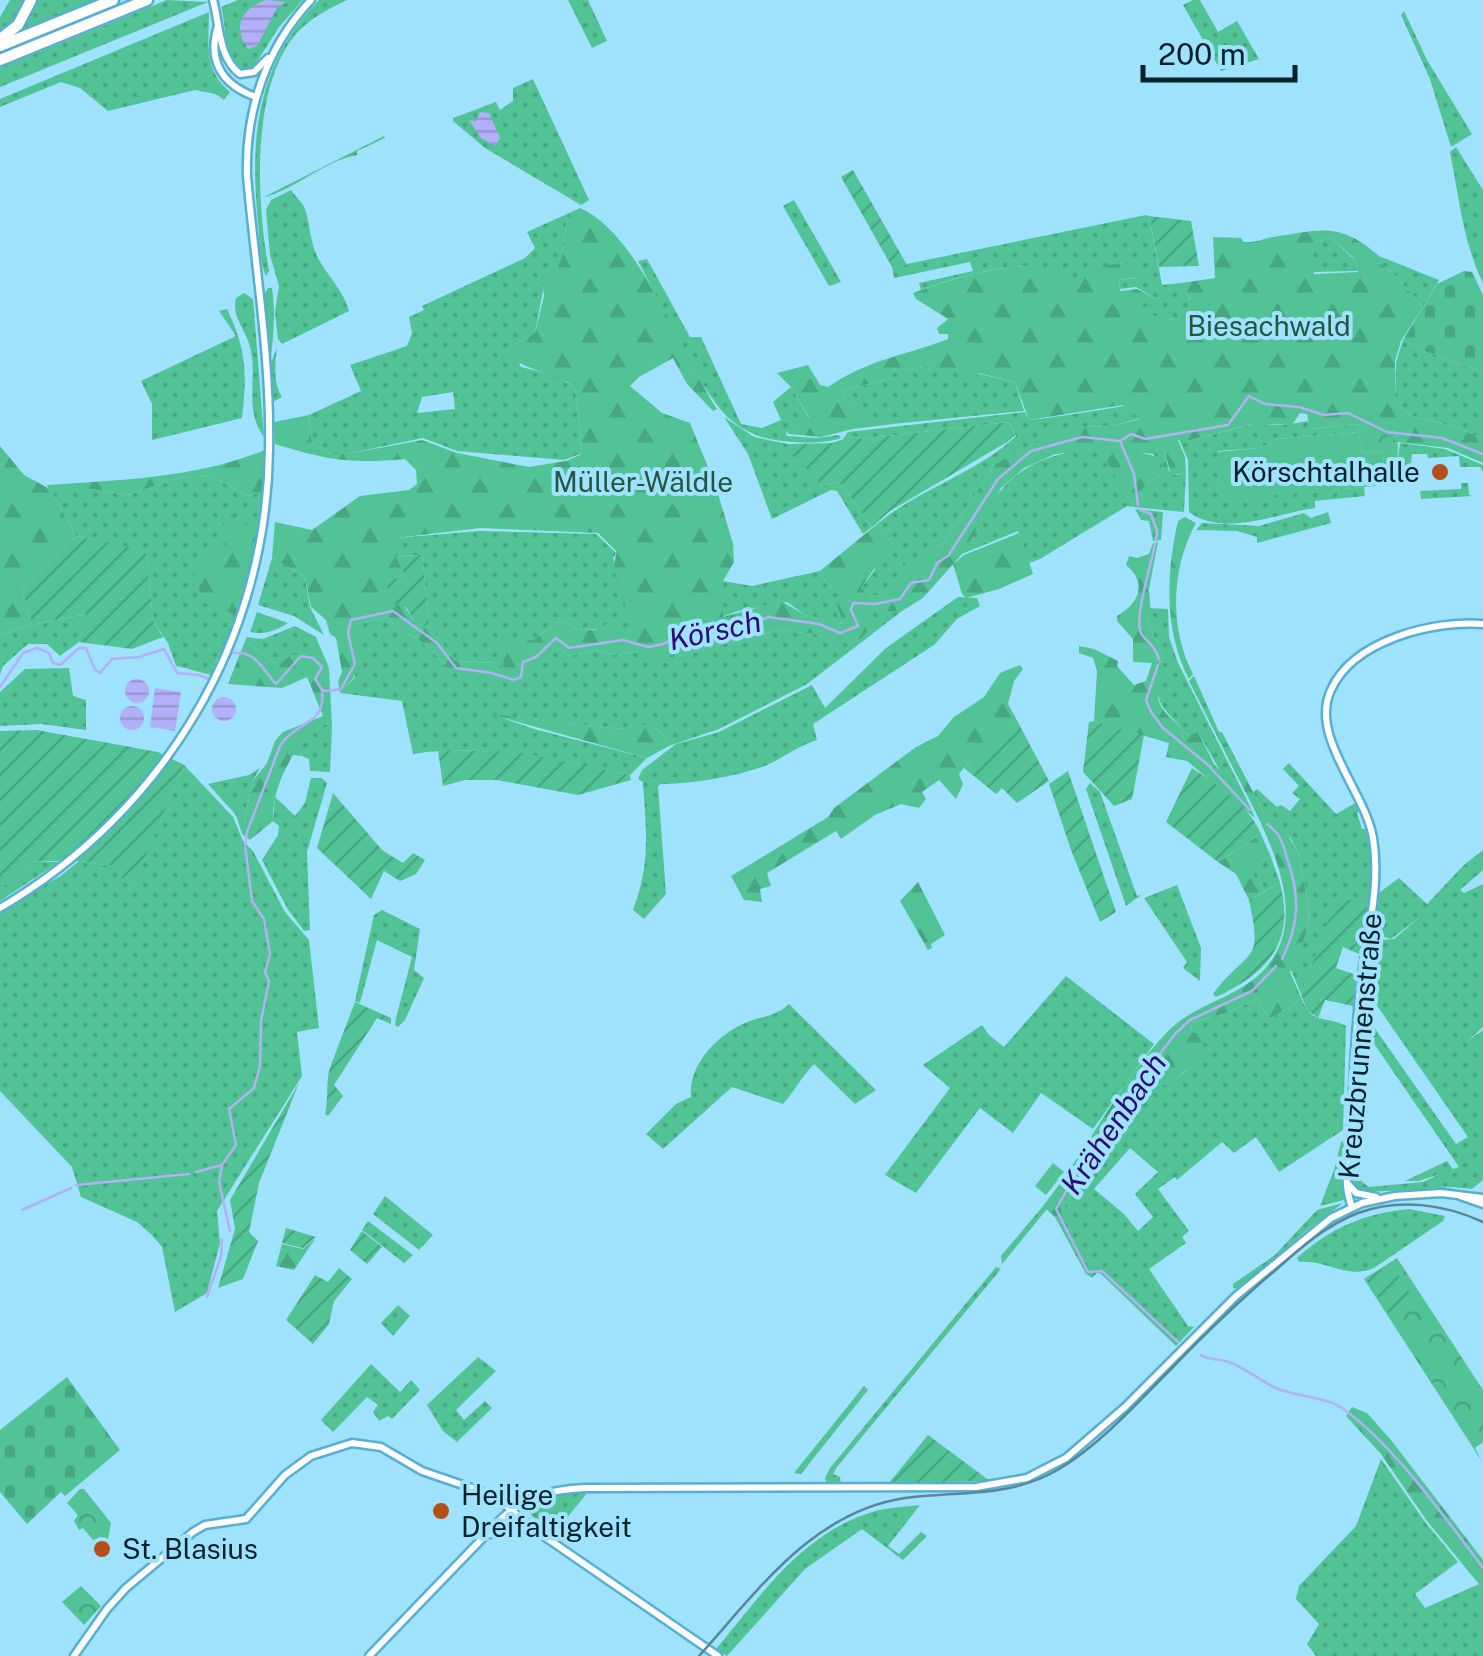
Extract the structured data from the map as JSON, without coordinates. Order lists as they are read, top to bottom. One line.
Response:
{"streets":{"main road":["Kreuzbrunnenstraße"]},"water":["Körsch","Krähenbach"],"parks":["Biesachwald","Müller-Wäldle"],"places":["Körschtalhalle","Heilige Dreifaltigkeit","St. Blasius"],"scale_bar":"200 m"}
